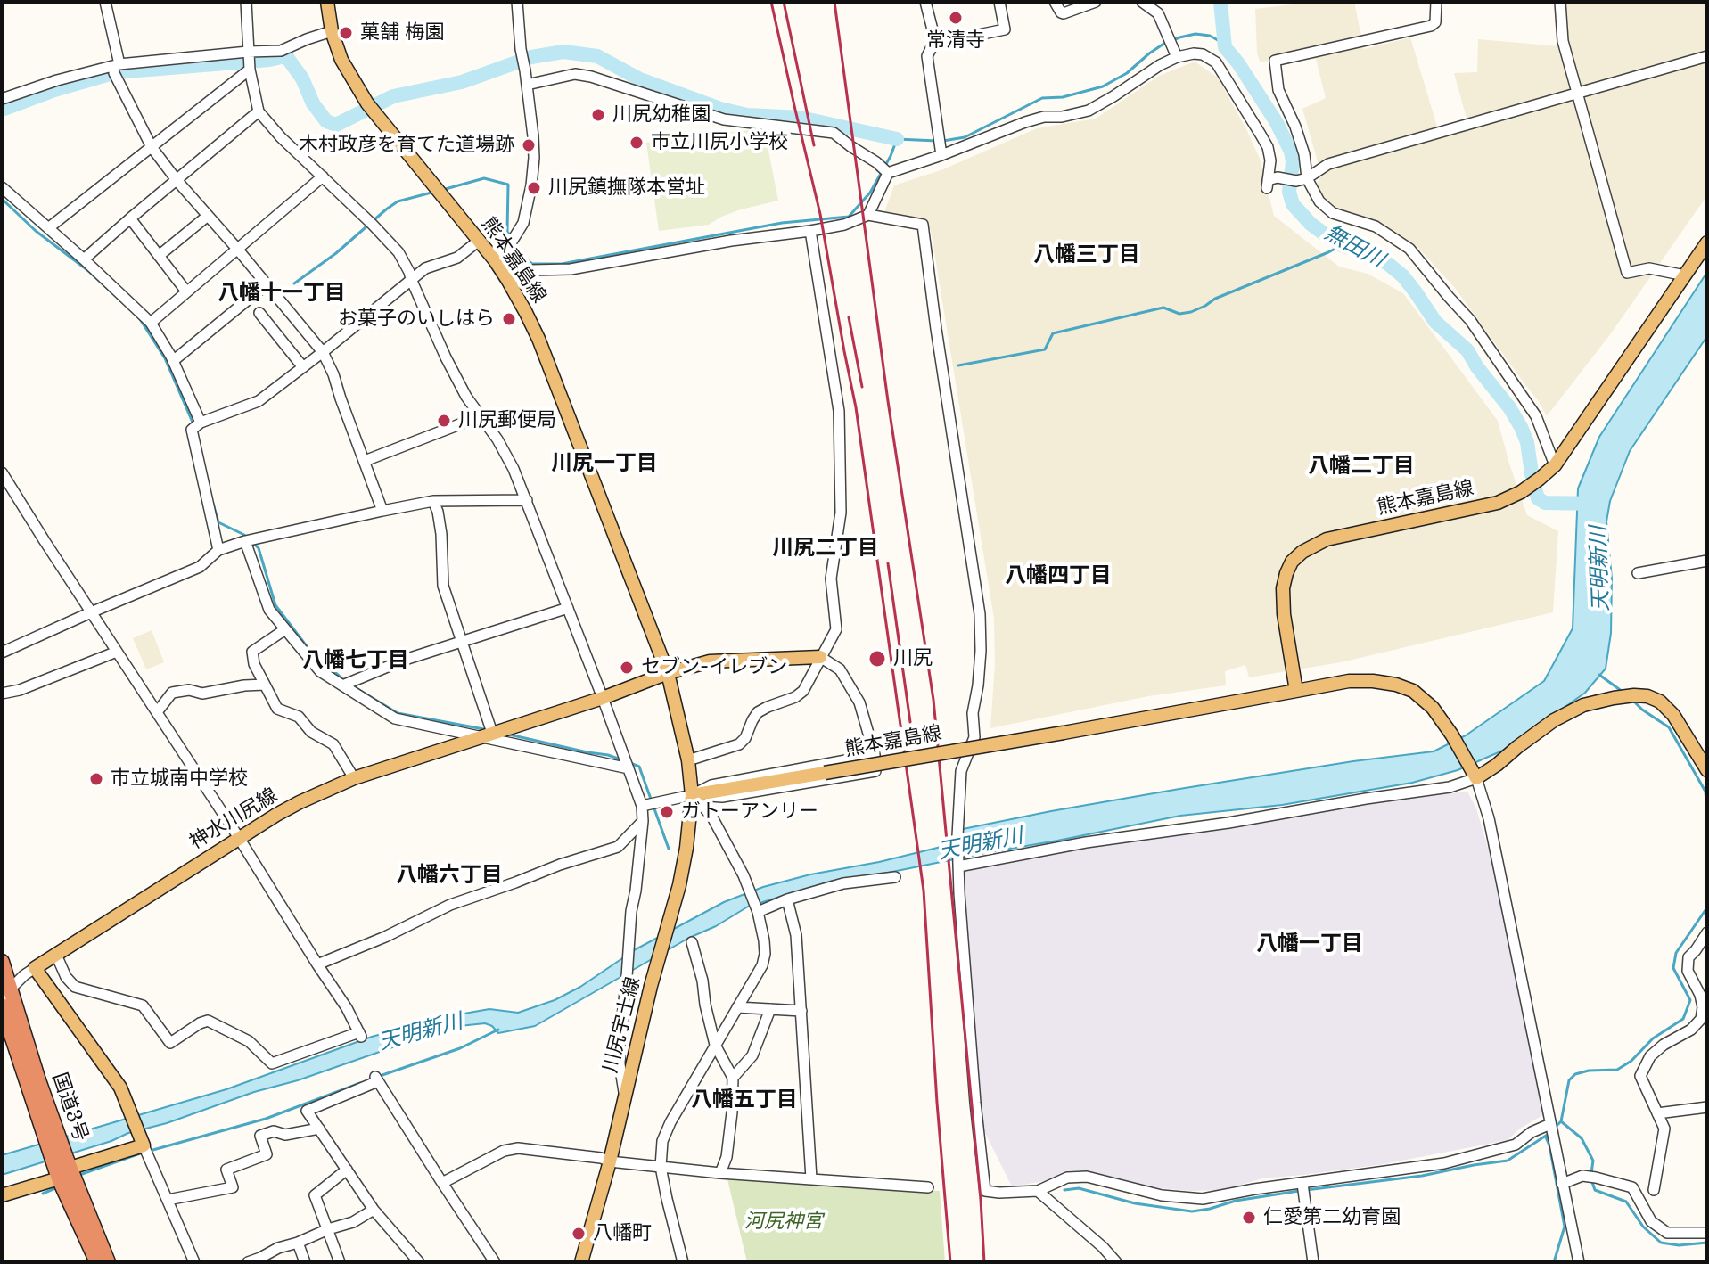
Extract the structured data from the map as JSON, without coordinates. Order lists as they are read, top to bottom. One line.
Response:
{"streets":{"highway":["国道3号"],"main road":["熊本嘉島線","神水川尻線","川尻宇土線"]},"crossings":[["熊本嘉島線","神水川尻線"],["熊本嘉島線","川尻宇土線"]],"districts":["八幡三丁目","八幡十一丁目","川尻一丁目","八幡二丁目","川尻二丁目","八幡四丁目","八幡七丁目","八幡六丁目","八幡一丁目","八幡五丁目"],"water":["無田川","天明新川"],"parks":["河尻神宮"],"places":["常清寺","菓舗 梅園","川尻幼稚園","市立川尻小学校","木村政彦を育てた道場跡","川尻鎮撫隊本営址","お菓子のいしはら","川尻郵便局","川尻","セブン-イレブン","市立城南中学校","ガトーアンリー","仁愛第二幼育園","八幡町"]}
